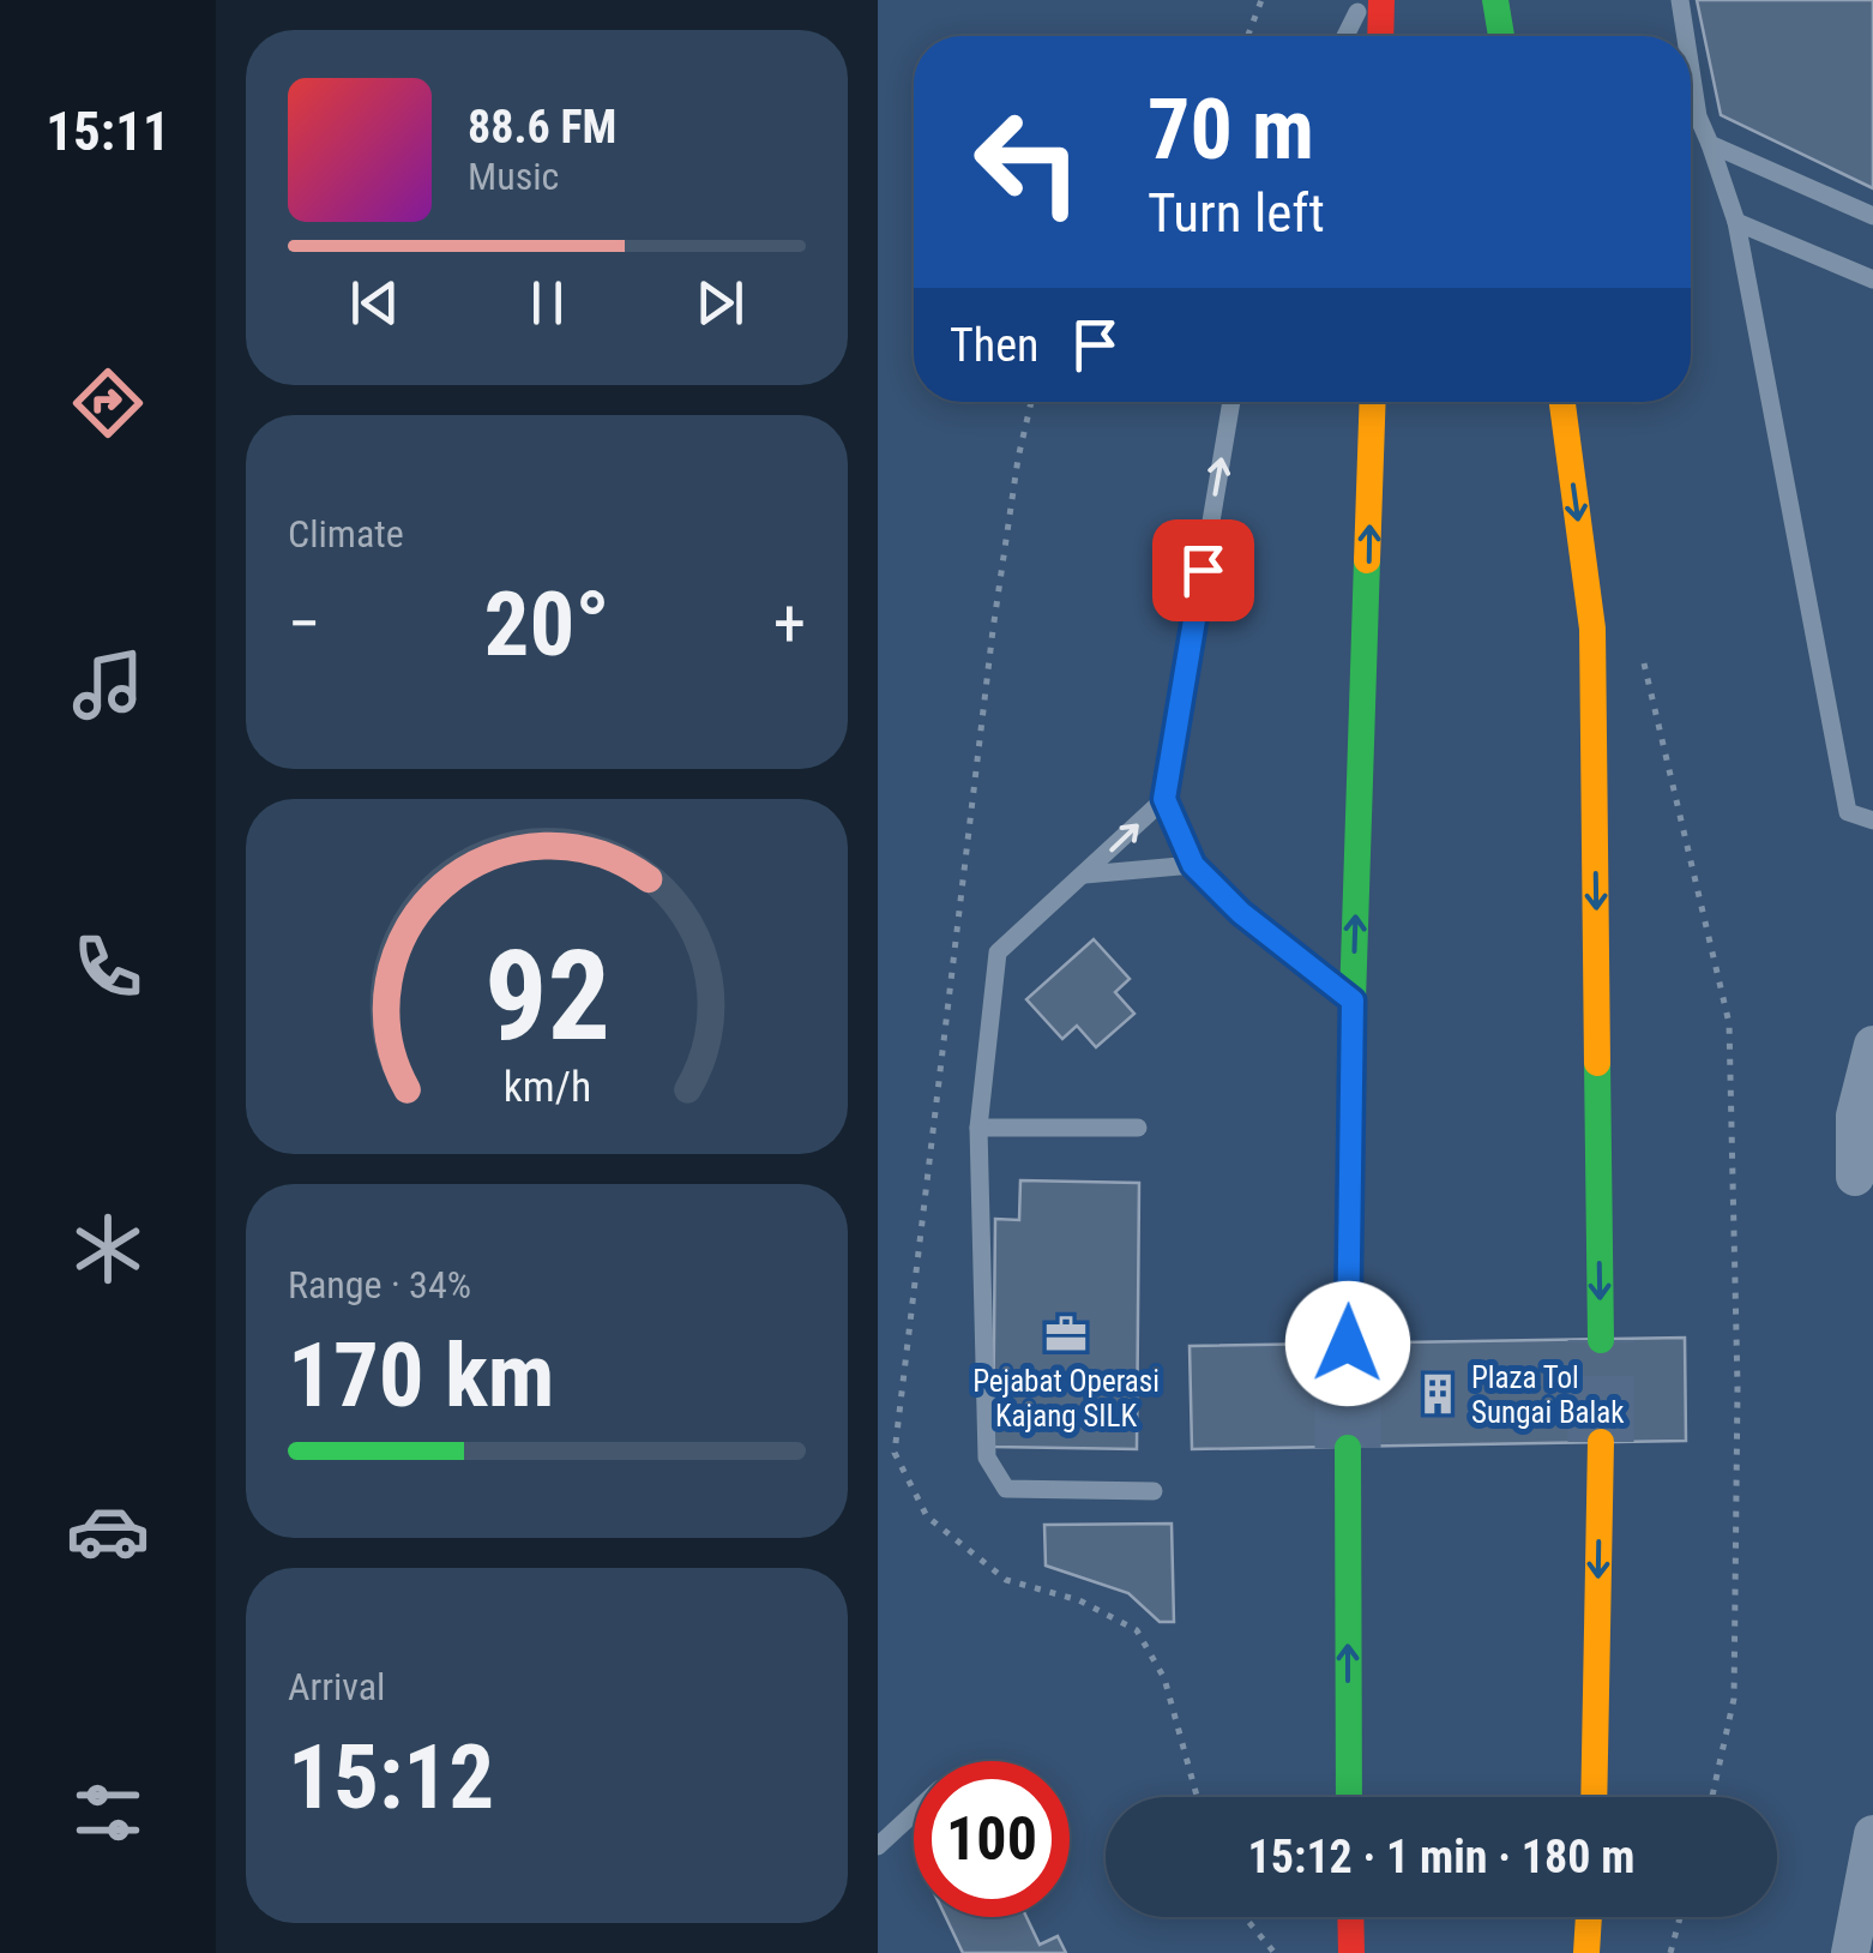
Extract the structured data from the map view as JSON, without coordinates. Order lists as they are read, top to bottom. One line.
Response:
{"places":{"office":["Pejabat Operasi Kajang SILK"],"building":["Plaza Tol Sungai Balak"]},"page":{"tabs":"15:11","turn":["70 m","Turn left"],"song":["88.6 FM","Music"],"then":"Then","tile":["Climate",["Range · 34%","170 km"],["Arrival","15:12"]],"heat":["−","20°","+"],"limit":"100","trip":"15:12 · 1 min · 180 m","gauge":["92","km/h"]}}
